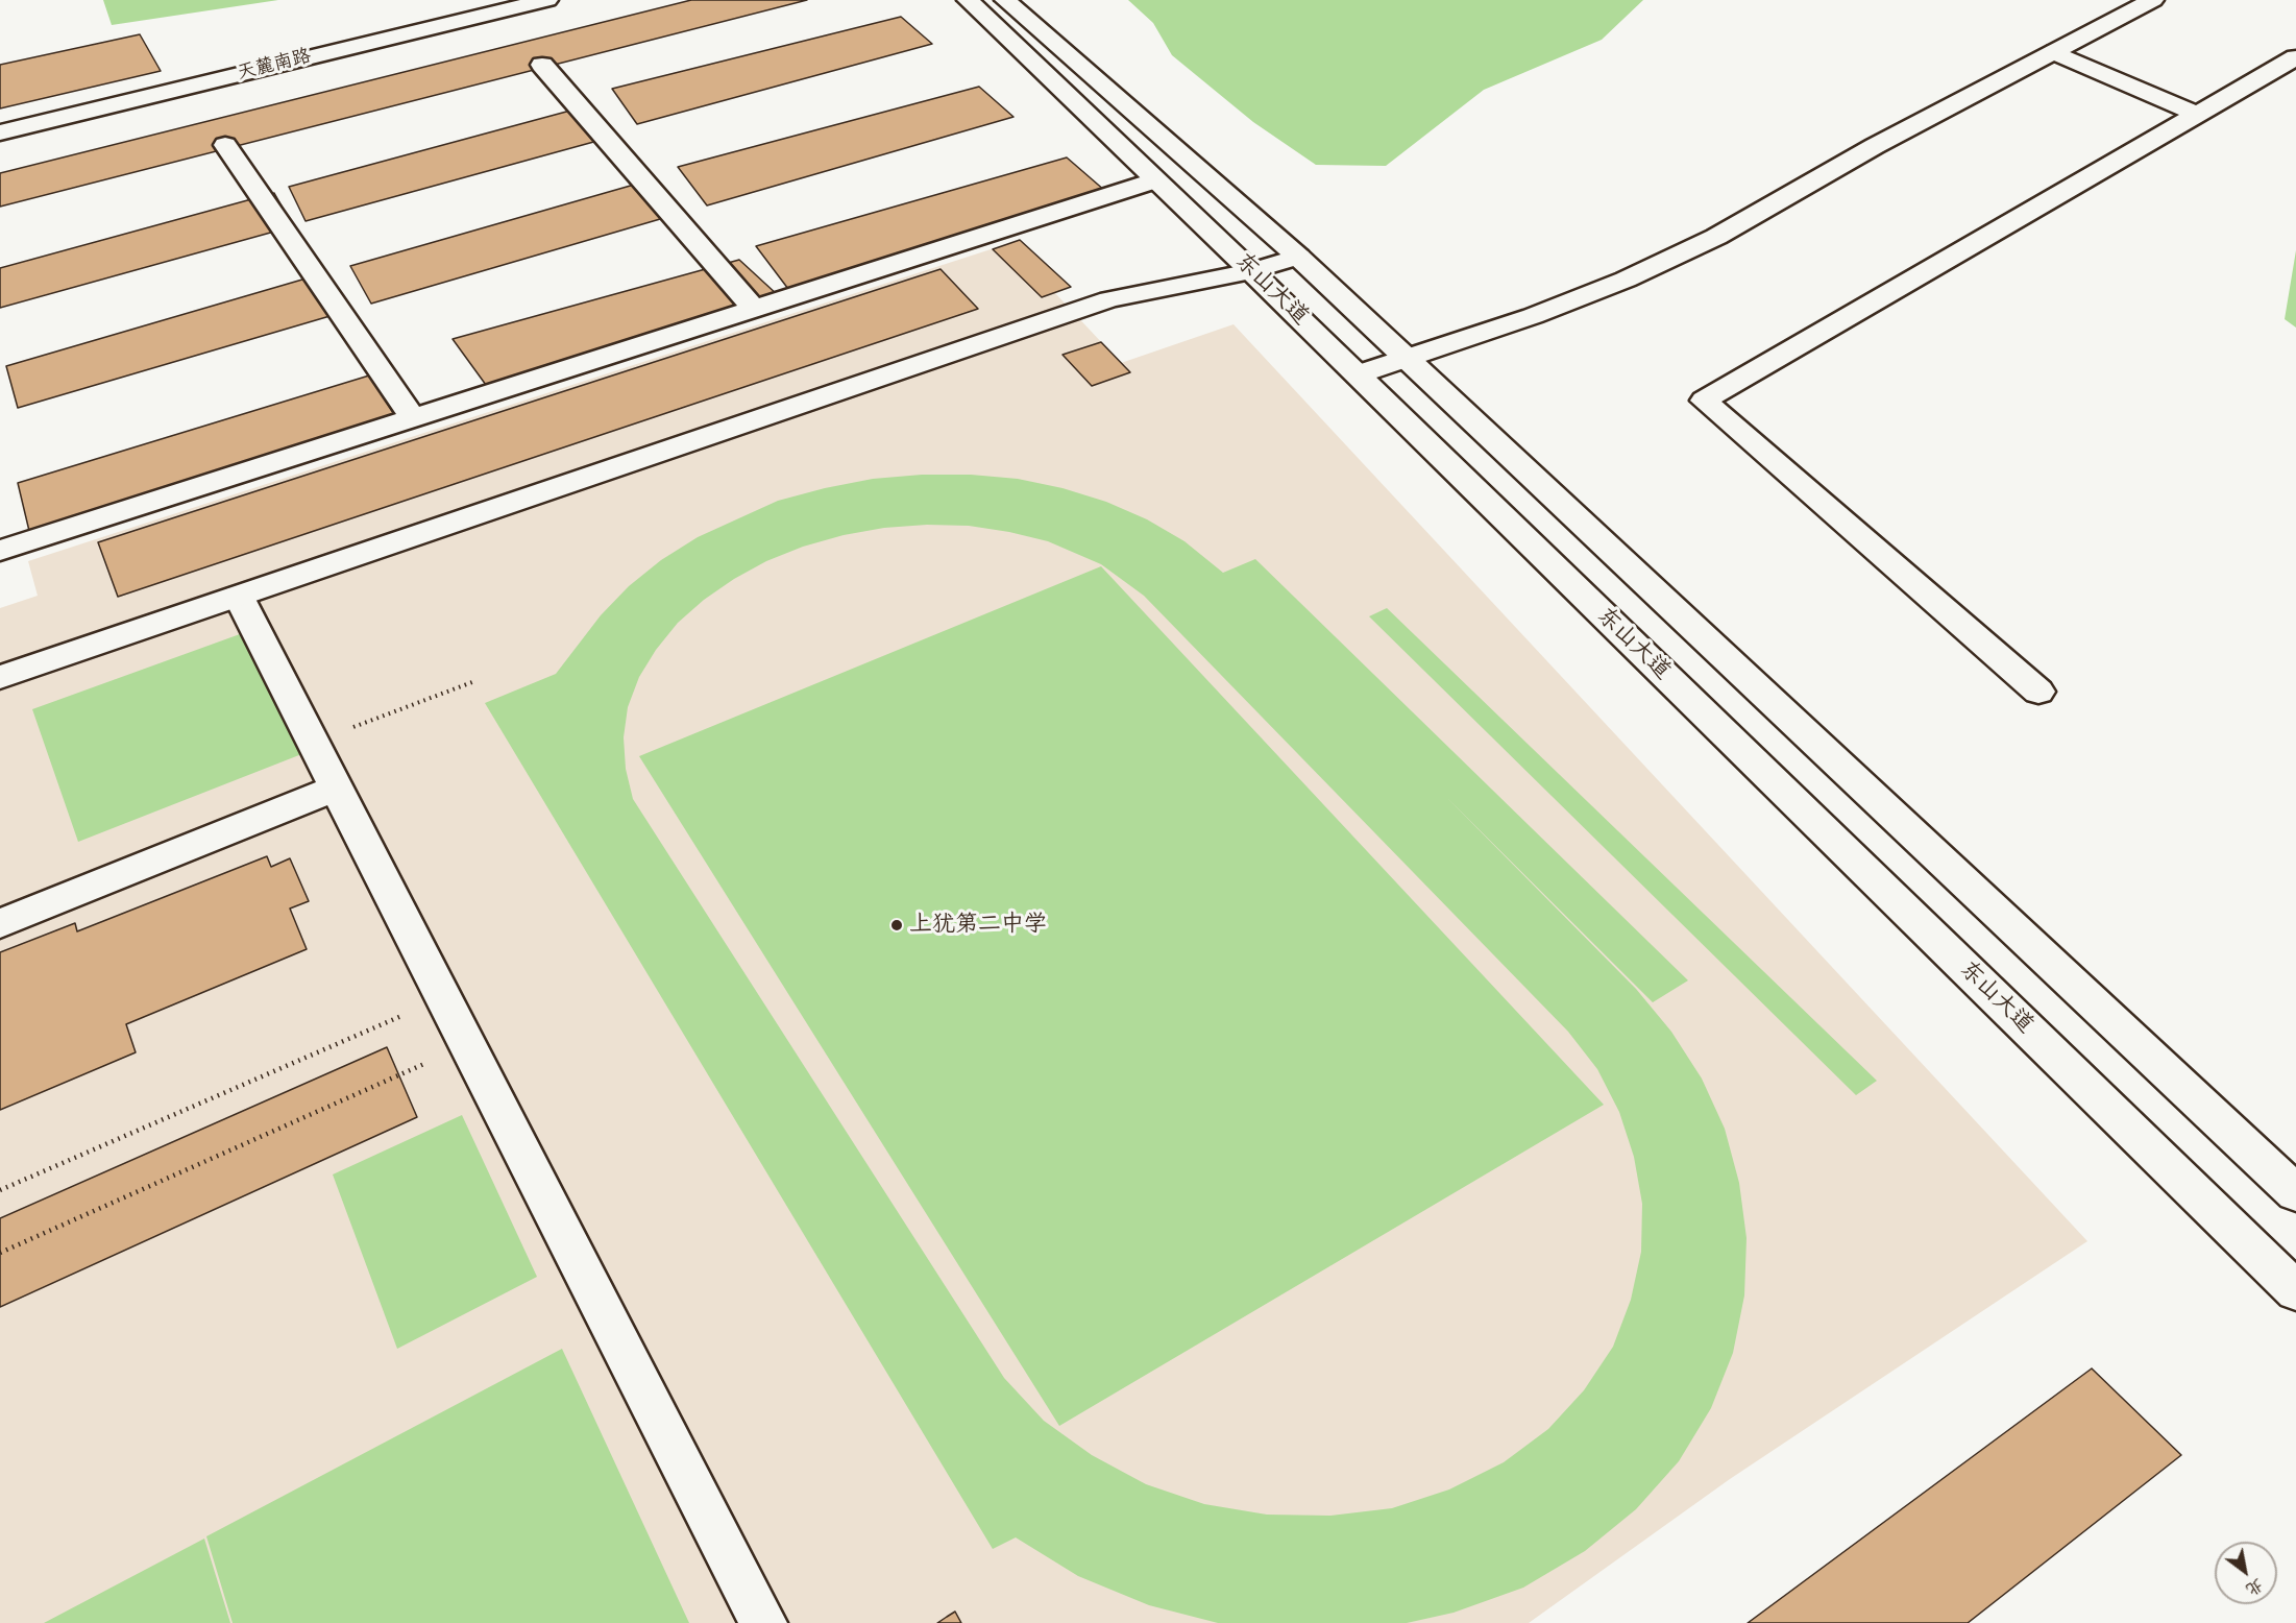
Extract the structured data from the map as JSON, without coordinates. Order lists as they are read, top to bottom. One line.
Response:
{"streets":{"street":["天麓南路","东山大道"]},"places":["上犹第二中学"],"north":"bottom right"}
